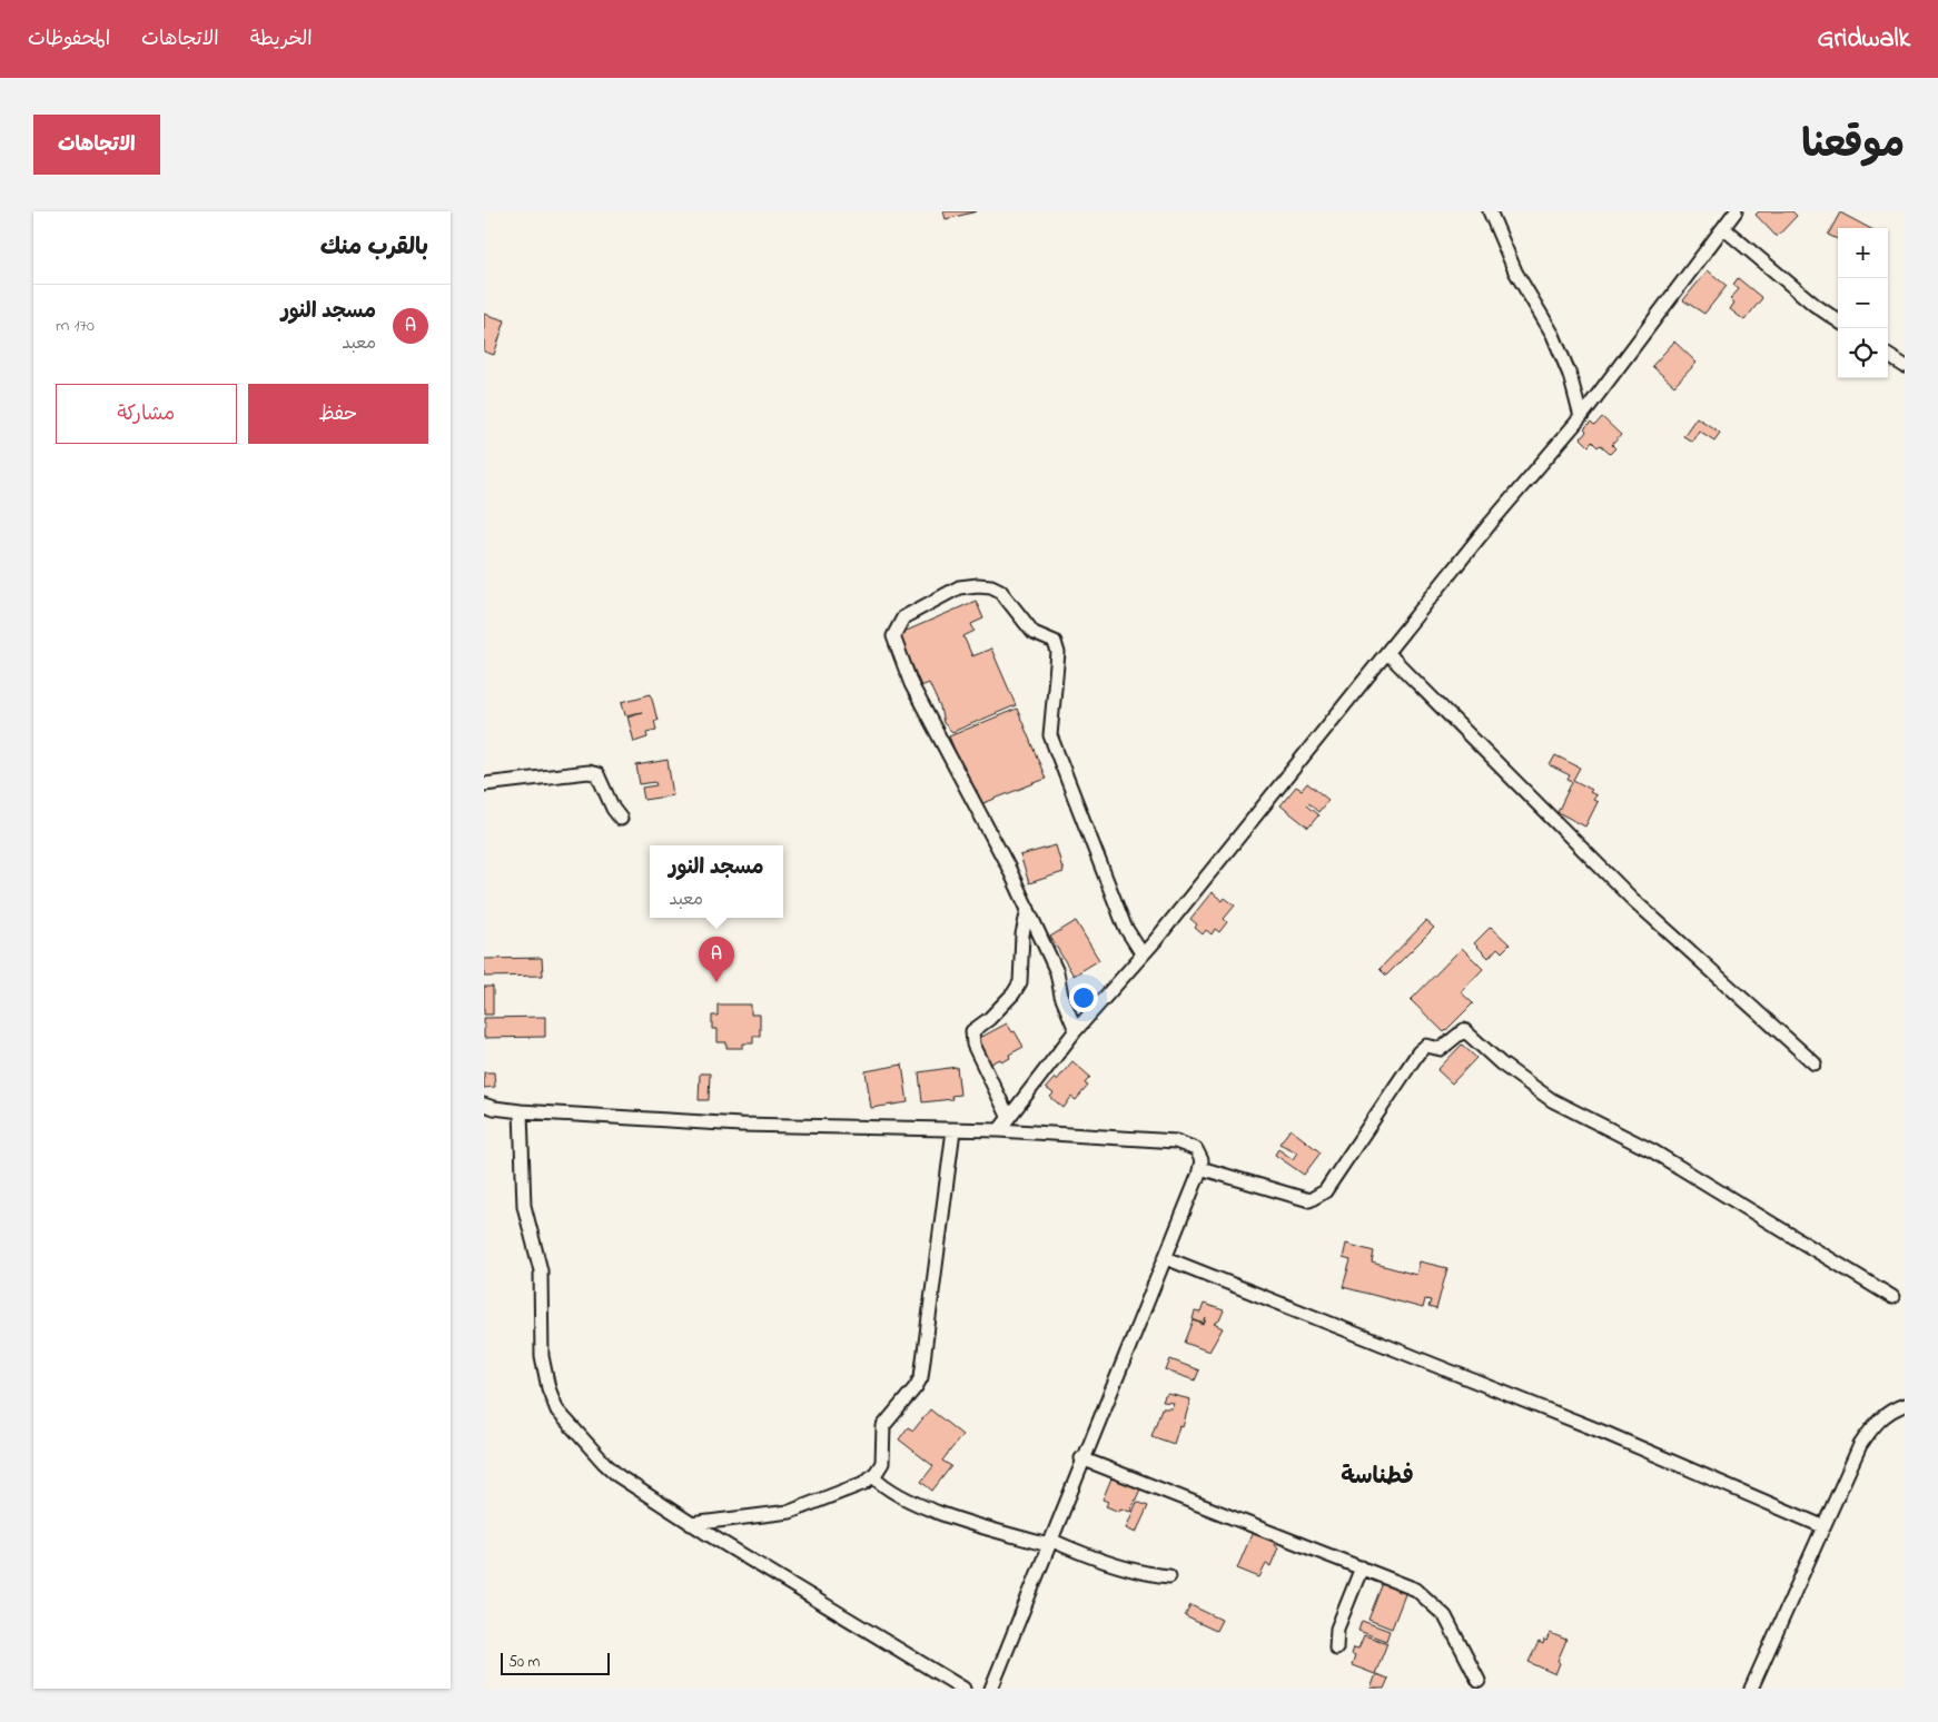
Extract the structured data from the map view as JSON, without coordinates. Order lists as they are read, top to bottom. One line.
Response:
{"districts":["فطناسة"],"scale_bar":"50 m","page":{"header":"Gridwalk","nav":["الخريطة","الاتجاهات","المحفوظات"],"title":"موقعنا","buttons":["الاتجاهات",["حفظ","مشاركة"]],"heading":"بالقرب منك","map_buttons":["+","−"],"list":[{"mark":"A","name":"مسجد النور","note":"معبد","value":"170 m"}],"popup":["مسجد النور","معبد"],"pins":"A","scale":"50 m"}}
